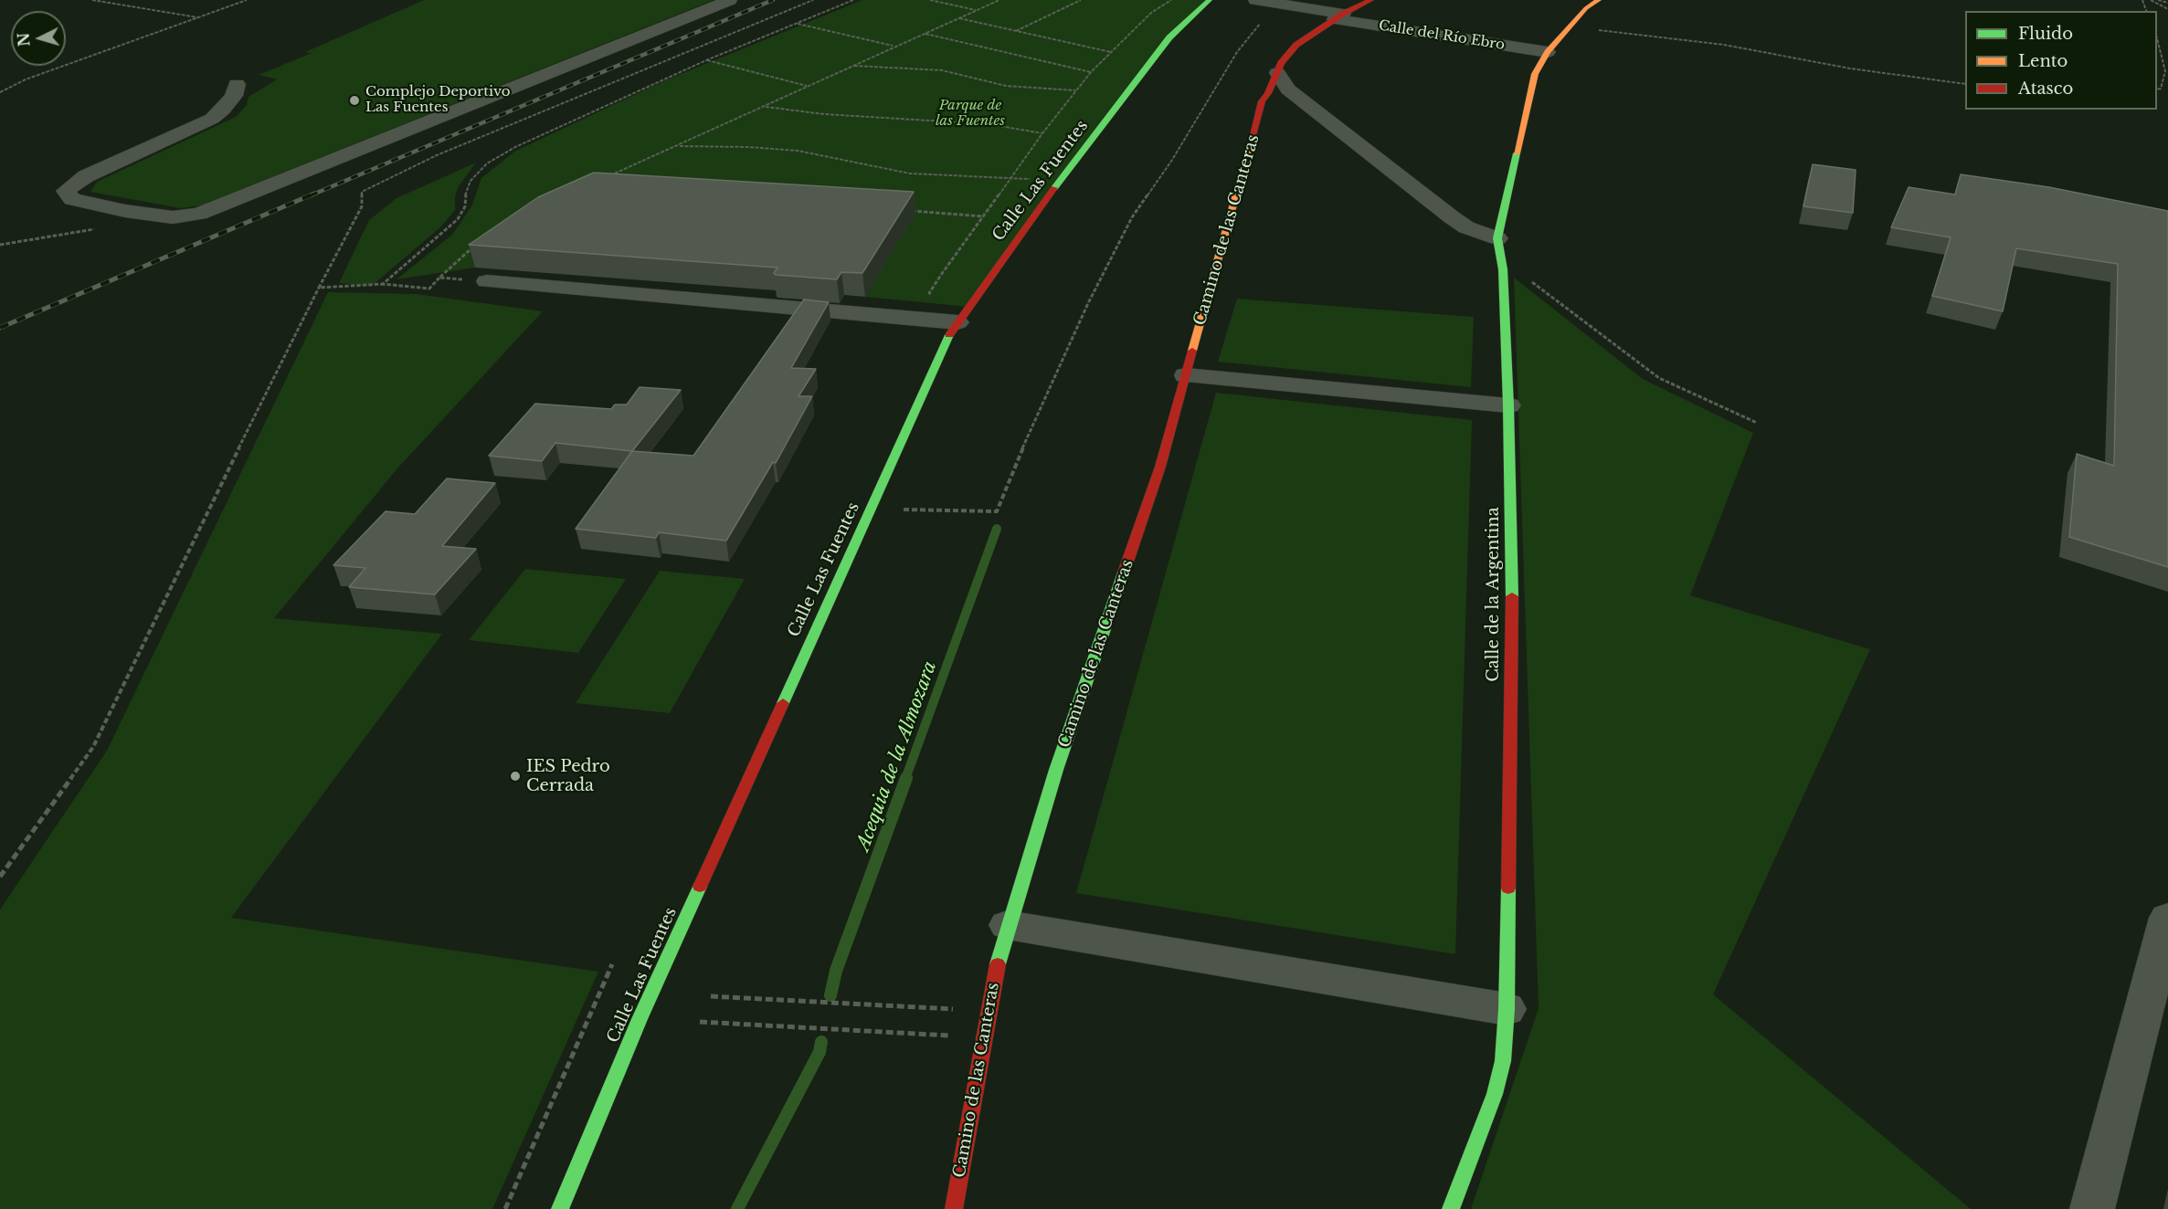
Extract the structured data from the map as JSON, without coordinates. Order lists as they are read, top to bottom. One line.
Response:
{"streets":{"street":["Calle del Río Ebro","Calle Las Fuentes","Camino de las Canteras","Calle de la Argentina"]},"crossings":[["Calle del Río Ebro","Camino de las Canteras"],["Calle del Río Ebro","Calle de la Argentina"]],"water":["Acequia de la Almozara"],"parks":["Parque de las Fuentes"],"places":["Complejo Deportivo Las Fuentes","IES Pedro Cerrada"],"legend":["Fluido","Lento","Atasco"],"north":"left"}
